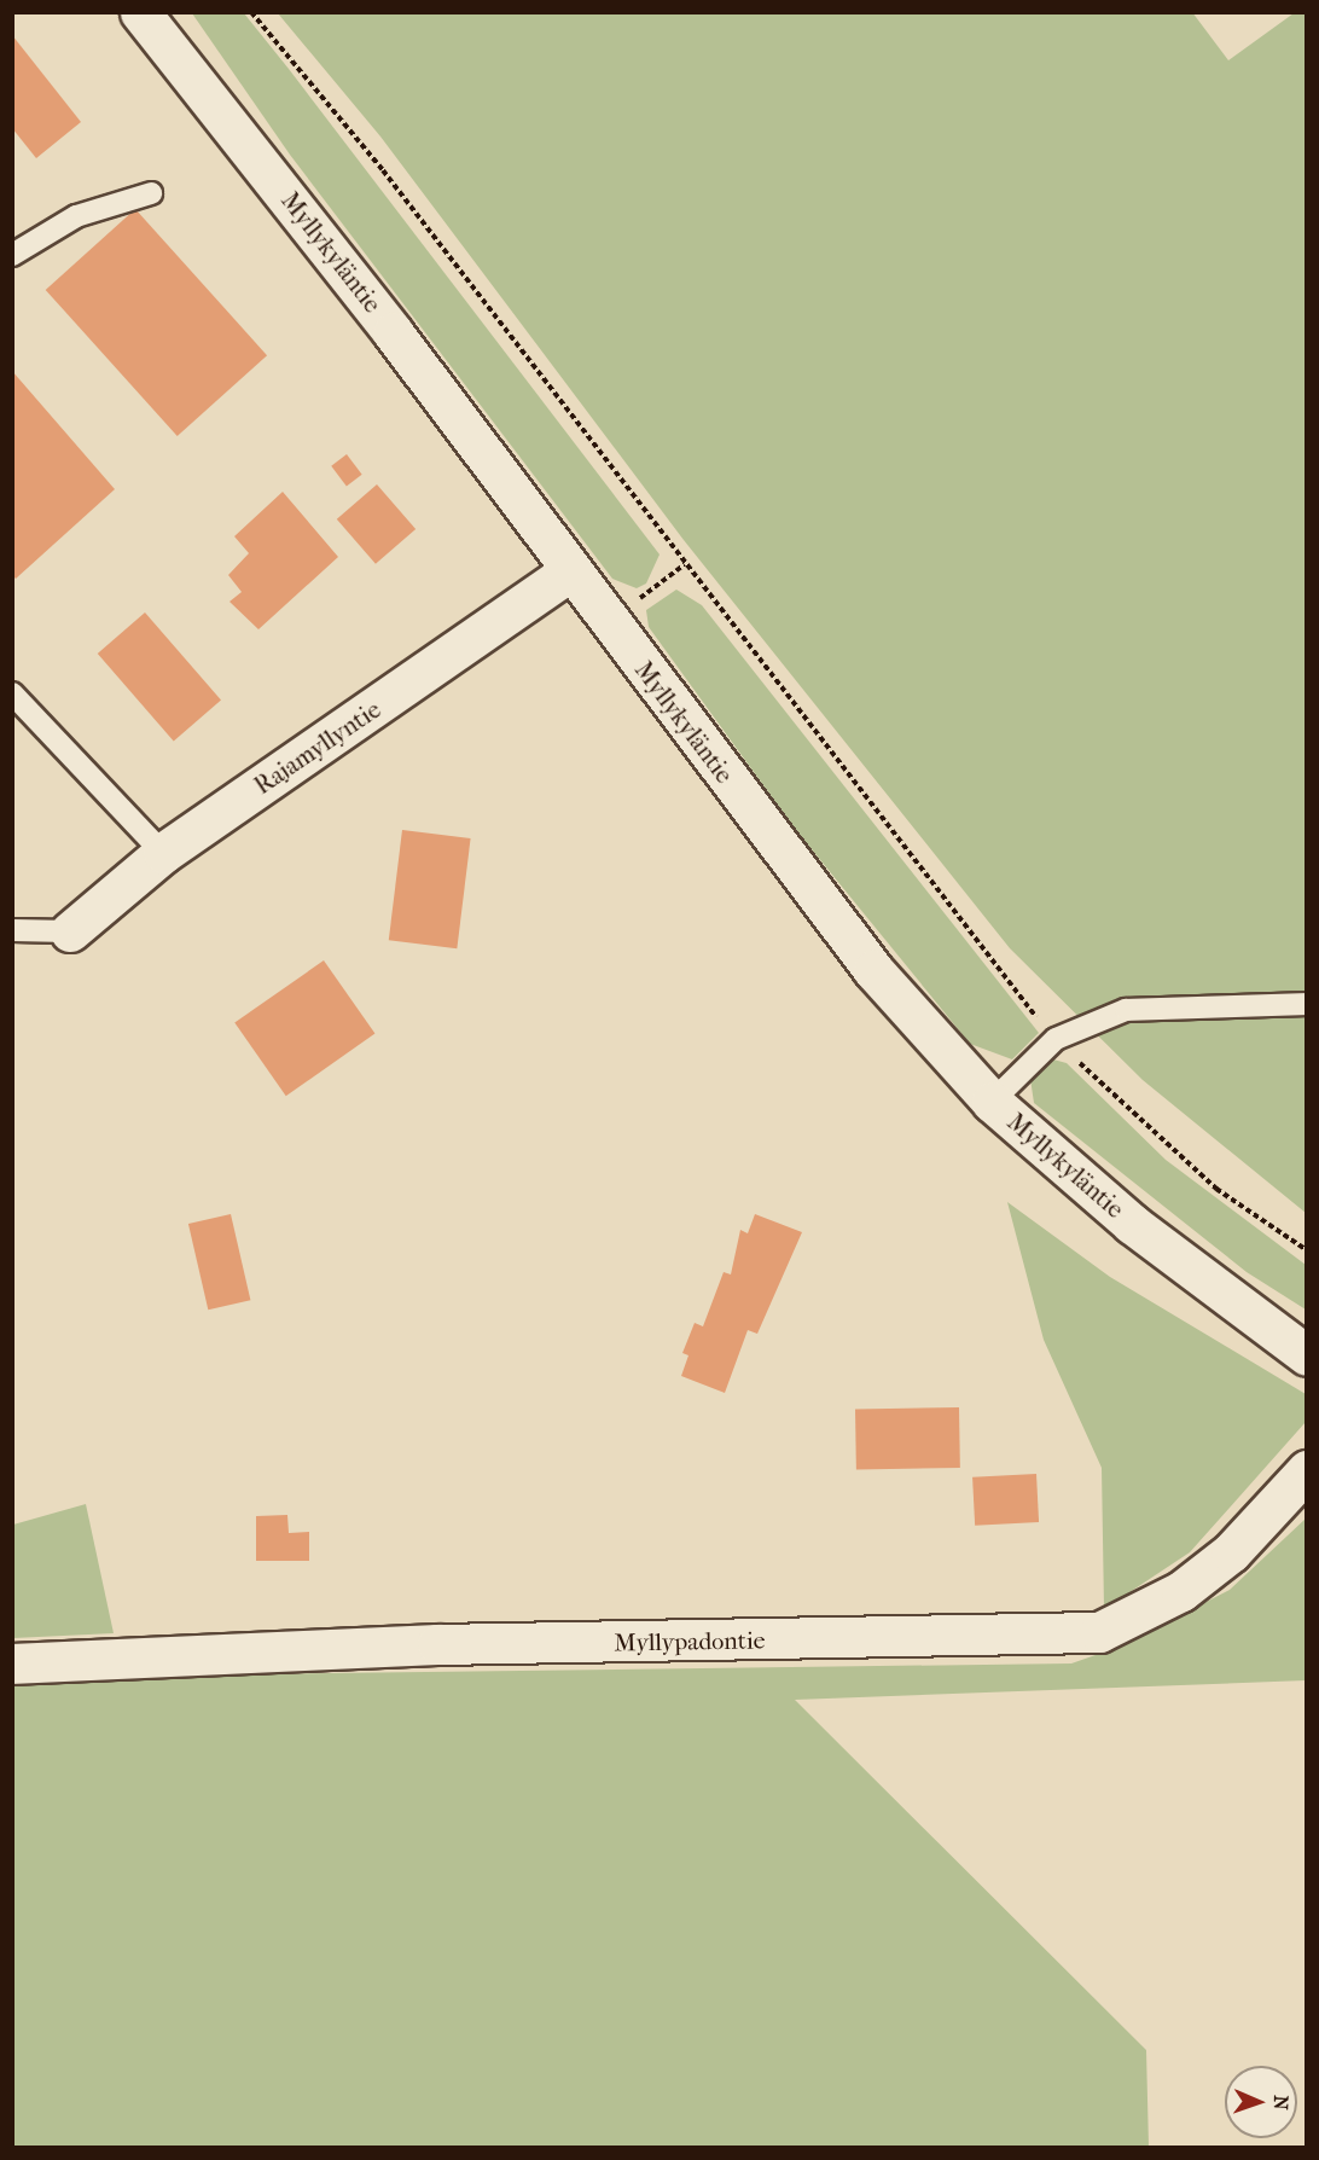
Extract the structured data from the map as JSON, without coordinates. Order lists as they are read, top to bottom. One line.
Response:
{"streets":{"street":["Myllykyläntie","Rajamyllyntie","Myllypadontie"]},"crossings":[["Myllykyläntie","Rajamyllyntie"]],"north":"right"}
